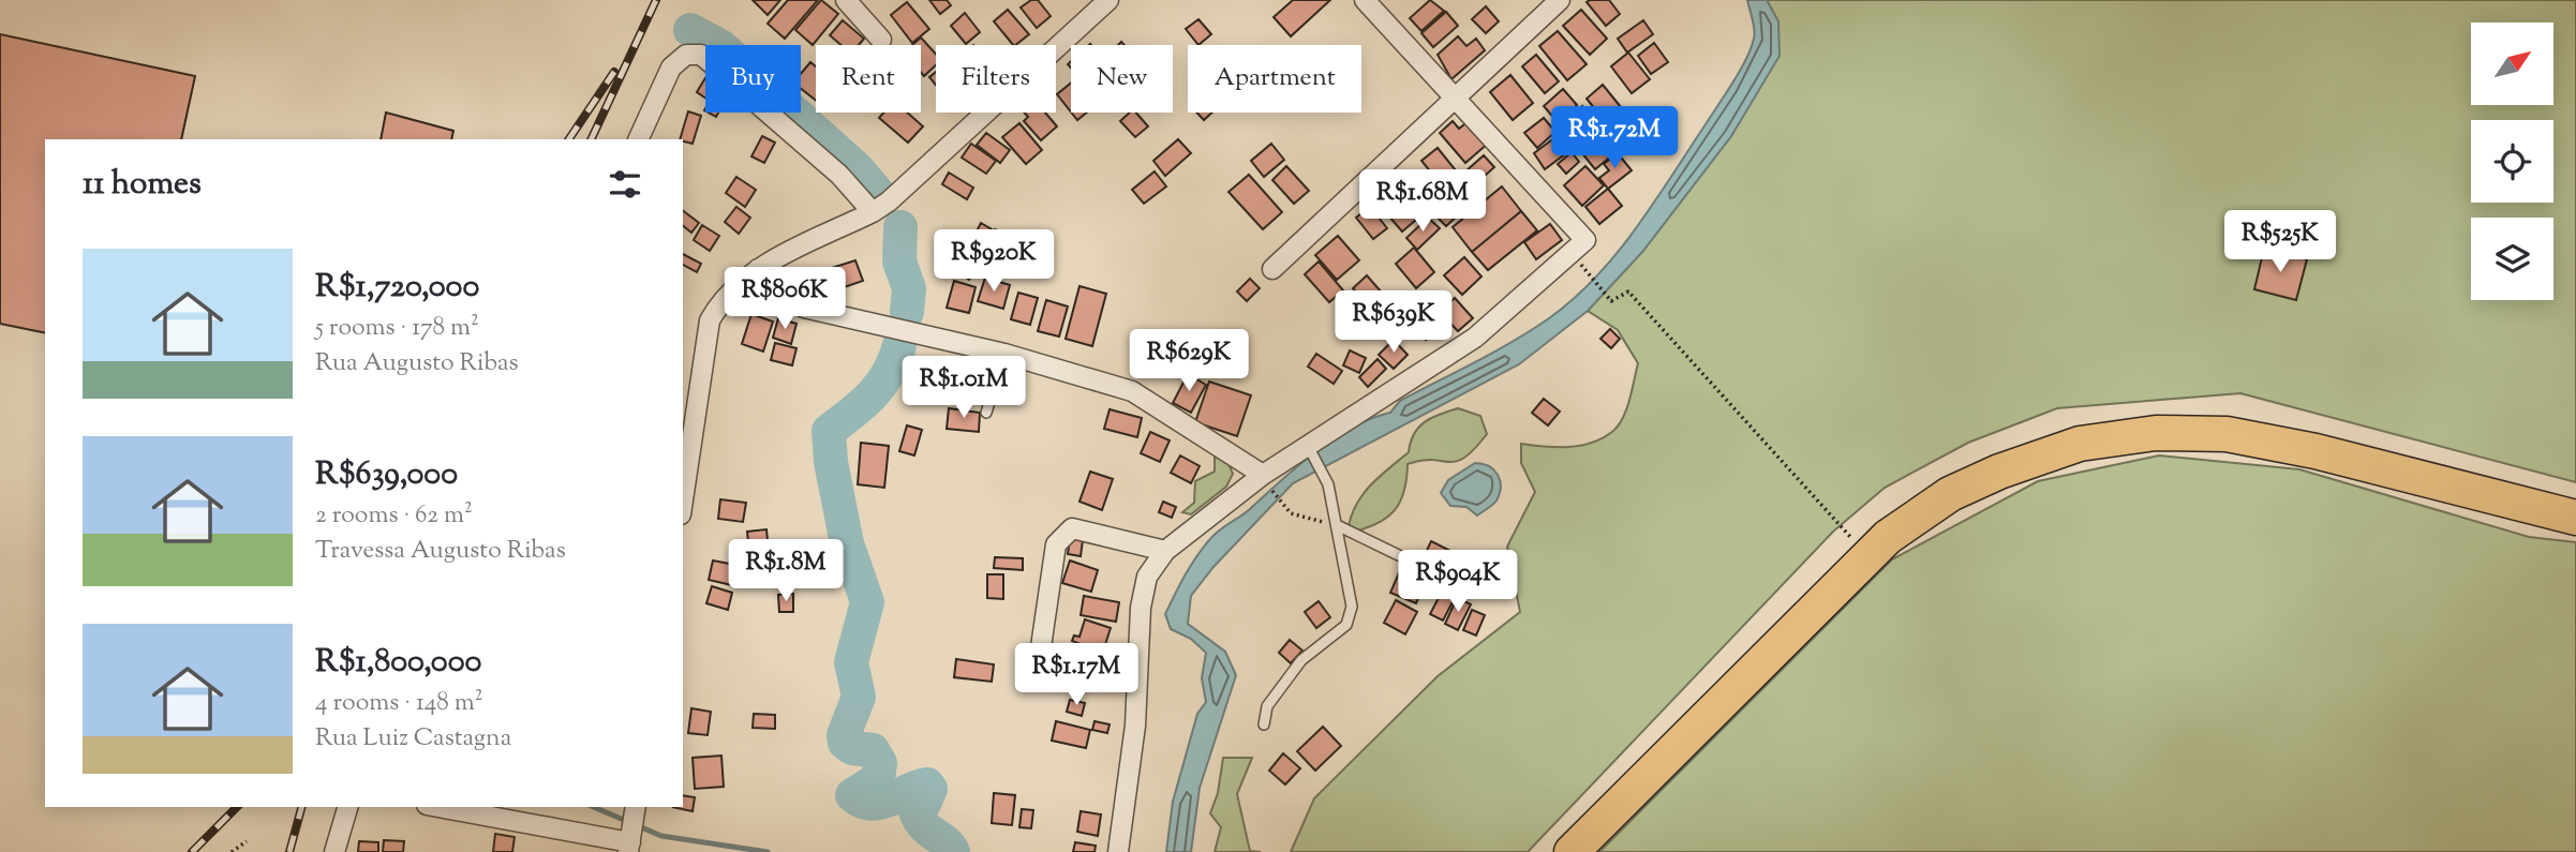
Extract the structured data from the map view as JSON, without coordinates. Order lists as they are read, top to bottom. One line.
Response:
{"north":"top right","page":{"chip":["Buy","Rent","Filters","New","Apartment"],"price":["R$1.72M","R$1.68M","R$525K","R$920K","R$806K","R$639K","R$629K","R$1.01M","R$1.8M","R$904K","R$1.17M"],"heading":"11 homes","list":[{"name":"R$1,720,000","note":"5 rooms · 178 m² · Rua Augusto Ribas"},{"name":"R$639,000","note":"2 rooms · 62 m² · Travessa Augusto Ribas"},{"name":"R$1,800,000","note":"4 rooms · 148 m² · Rua Luiz Castagna"}]}}
